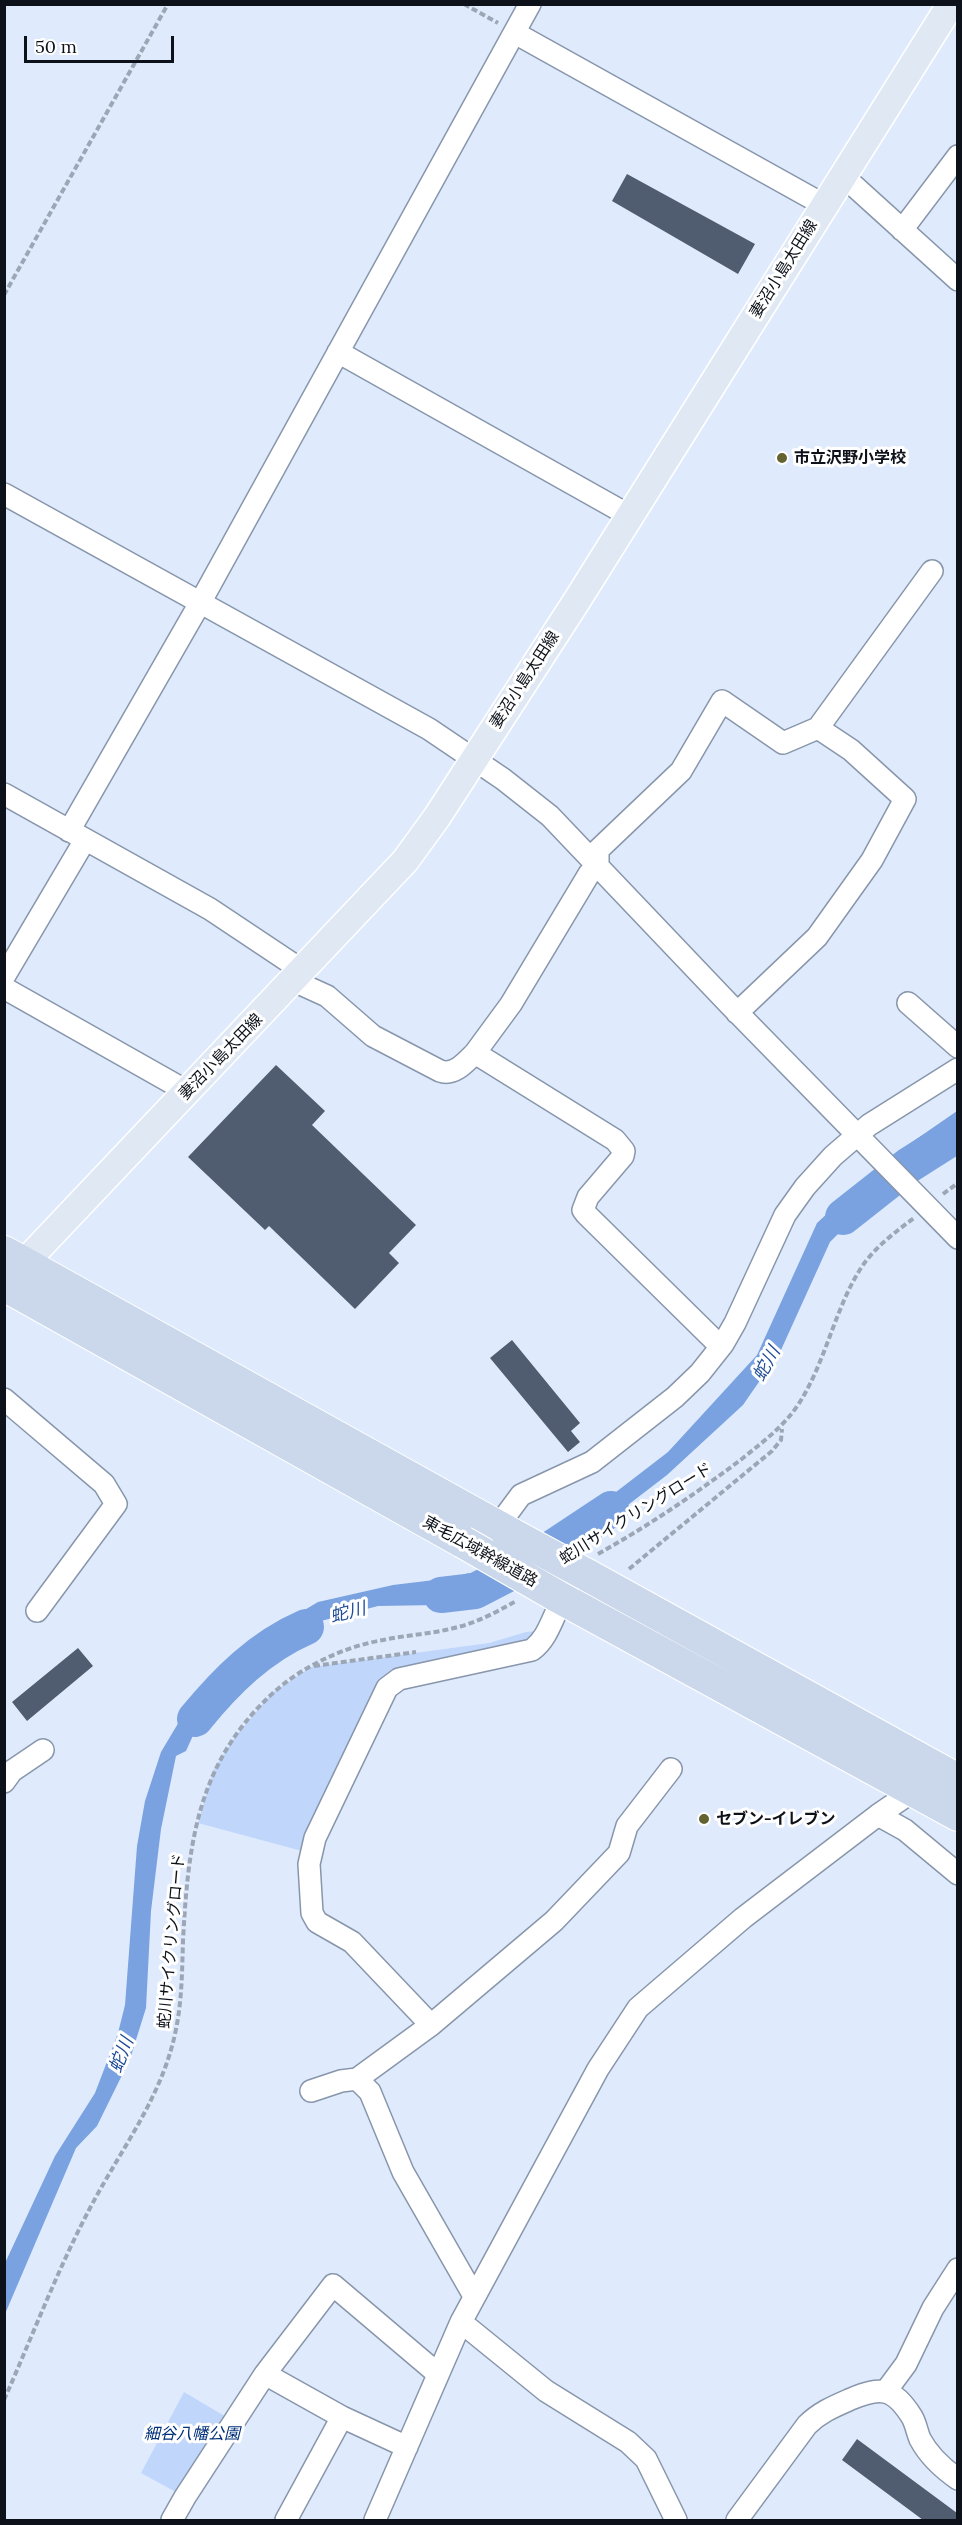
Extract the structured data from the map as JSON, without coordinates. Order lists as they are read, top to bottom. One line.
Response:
{"streets":{"highway":["東毛広域幹線道路"],"main road":["妻沼小島太田線"],"path":["蛇川サイクリングロード"]},"crossings":[["妻沼小島太田線","東毛広域幹線道路"],["蛇川サイクリングロード","東毛広域幹線道路"]],"water":["蛇川"],"parks":["細谷八幡公園"],"places":["市立沢野小学校","セブン-イレブン"],"scale_bar":"50 m"}
